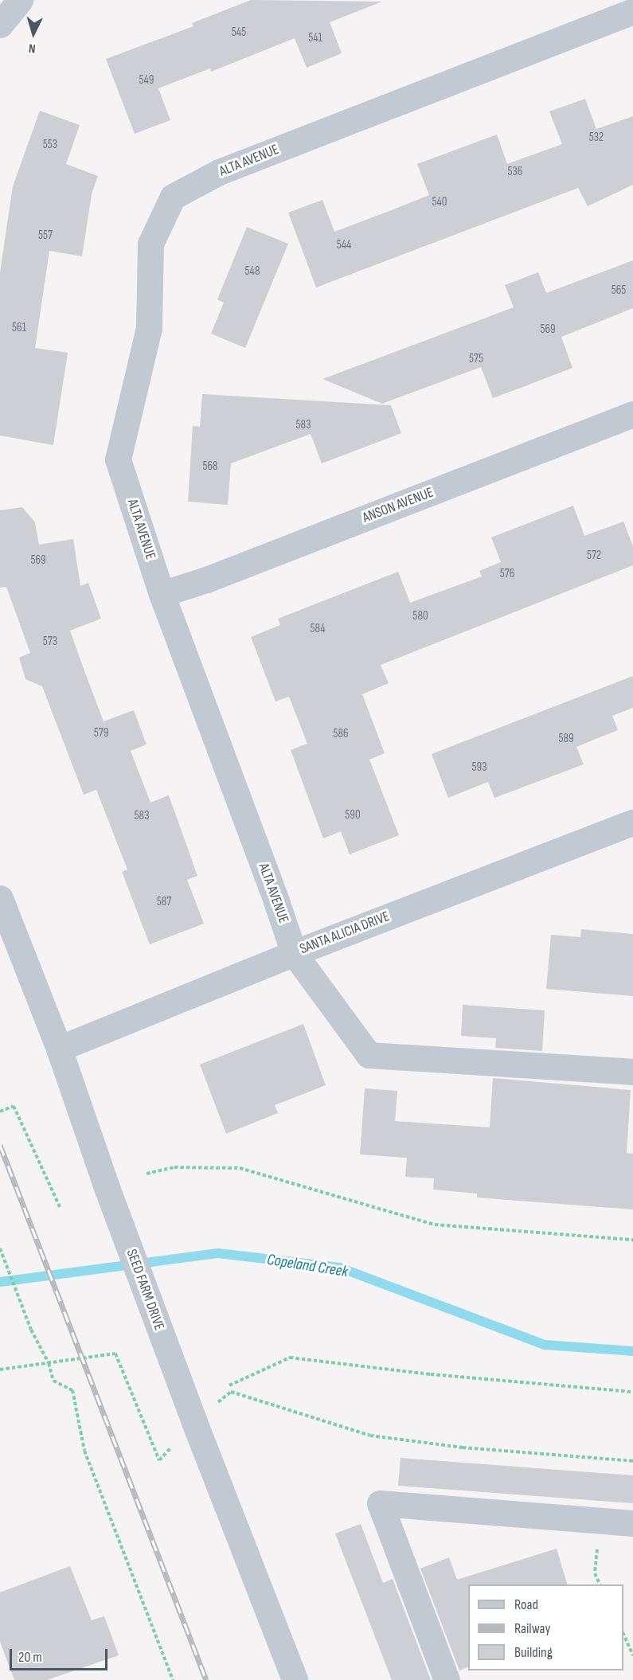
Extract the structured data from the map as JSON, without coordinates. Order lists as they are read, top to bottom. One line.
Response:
{"streets":{"street":["ALTA AVENUE","ANSON AVENUE","SANTA ALICIA DRIVE","SEED FARM DRIVE"]},"crossings":[["ALTA AVENUE","ANSON AVENUE"],["ALTA AVENUE","SANTA ALICIA DRIVE"],["SANTA ALICIA DRIVE","SEED FARM DRIVE"]],"water":["Copeland Creek"],"house_numbers":["545","541","549","532","553","536","540","557","544","548","565","561","569","575","583","568","572","569","576","580","584","573","579","586","589","593","590","583","587"],"legend":["Road","Railway","Building"],"scale_bar":"20 m","north":"bottom"}
